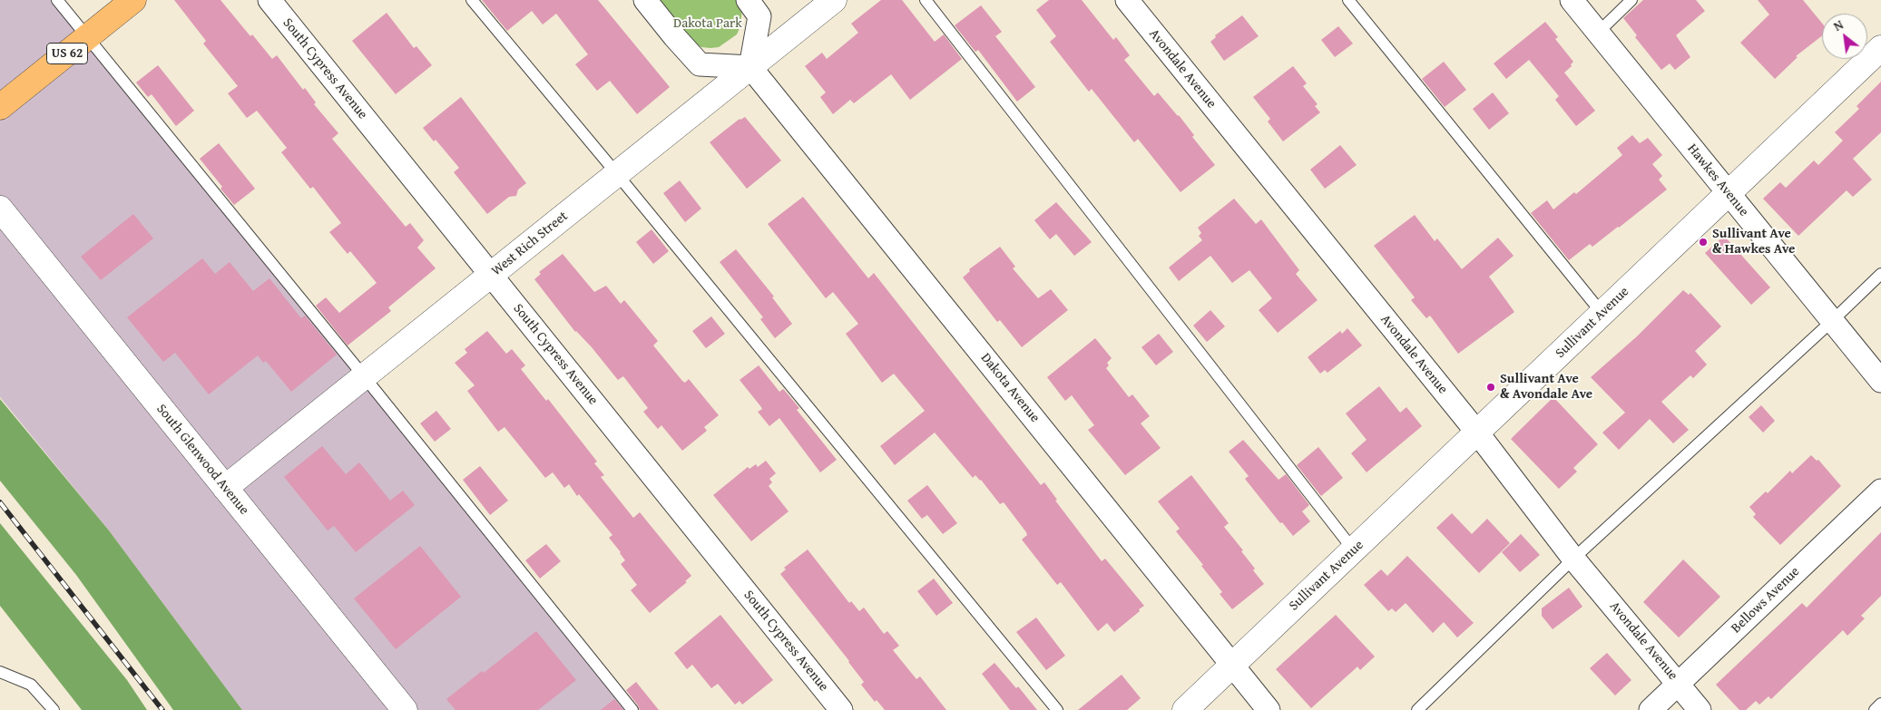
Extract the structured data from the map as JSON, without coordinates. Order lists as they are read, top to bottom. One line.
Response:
{"streets":{"main road":["US 62"],"street":["South Cypress Avenue","Avondale Avenue","Hawkes Avenue","West Rich Street","Sullivant Avenue","Dakota Avenue","South Glenwood Avenue","Bellows Avenue"]},"crossings":[["South Cypress Avenue","West Rich Street"],["Avondale Avenue","Sullivant Avenue"],["Avondale Avenue","Bellows Avenue"],["Hawkes Avenue","Sullivant Avenue"],["West Rich Street","Dakota Avenue"],["West Rich Street","South Glenwood Avenue"],["Sullivant Avenue","Dakota Avenue"]],"parks":["Dakota Park"],"places":["Sullivant Ave & Hawkes Ave","Sullivant Ave & Avondale Ave"],"north":"top left"}
